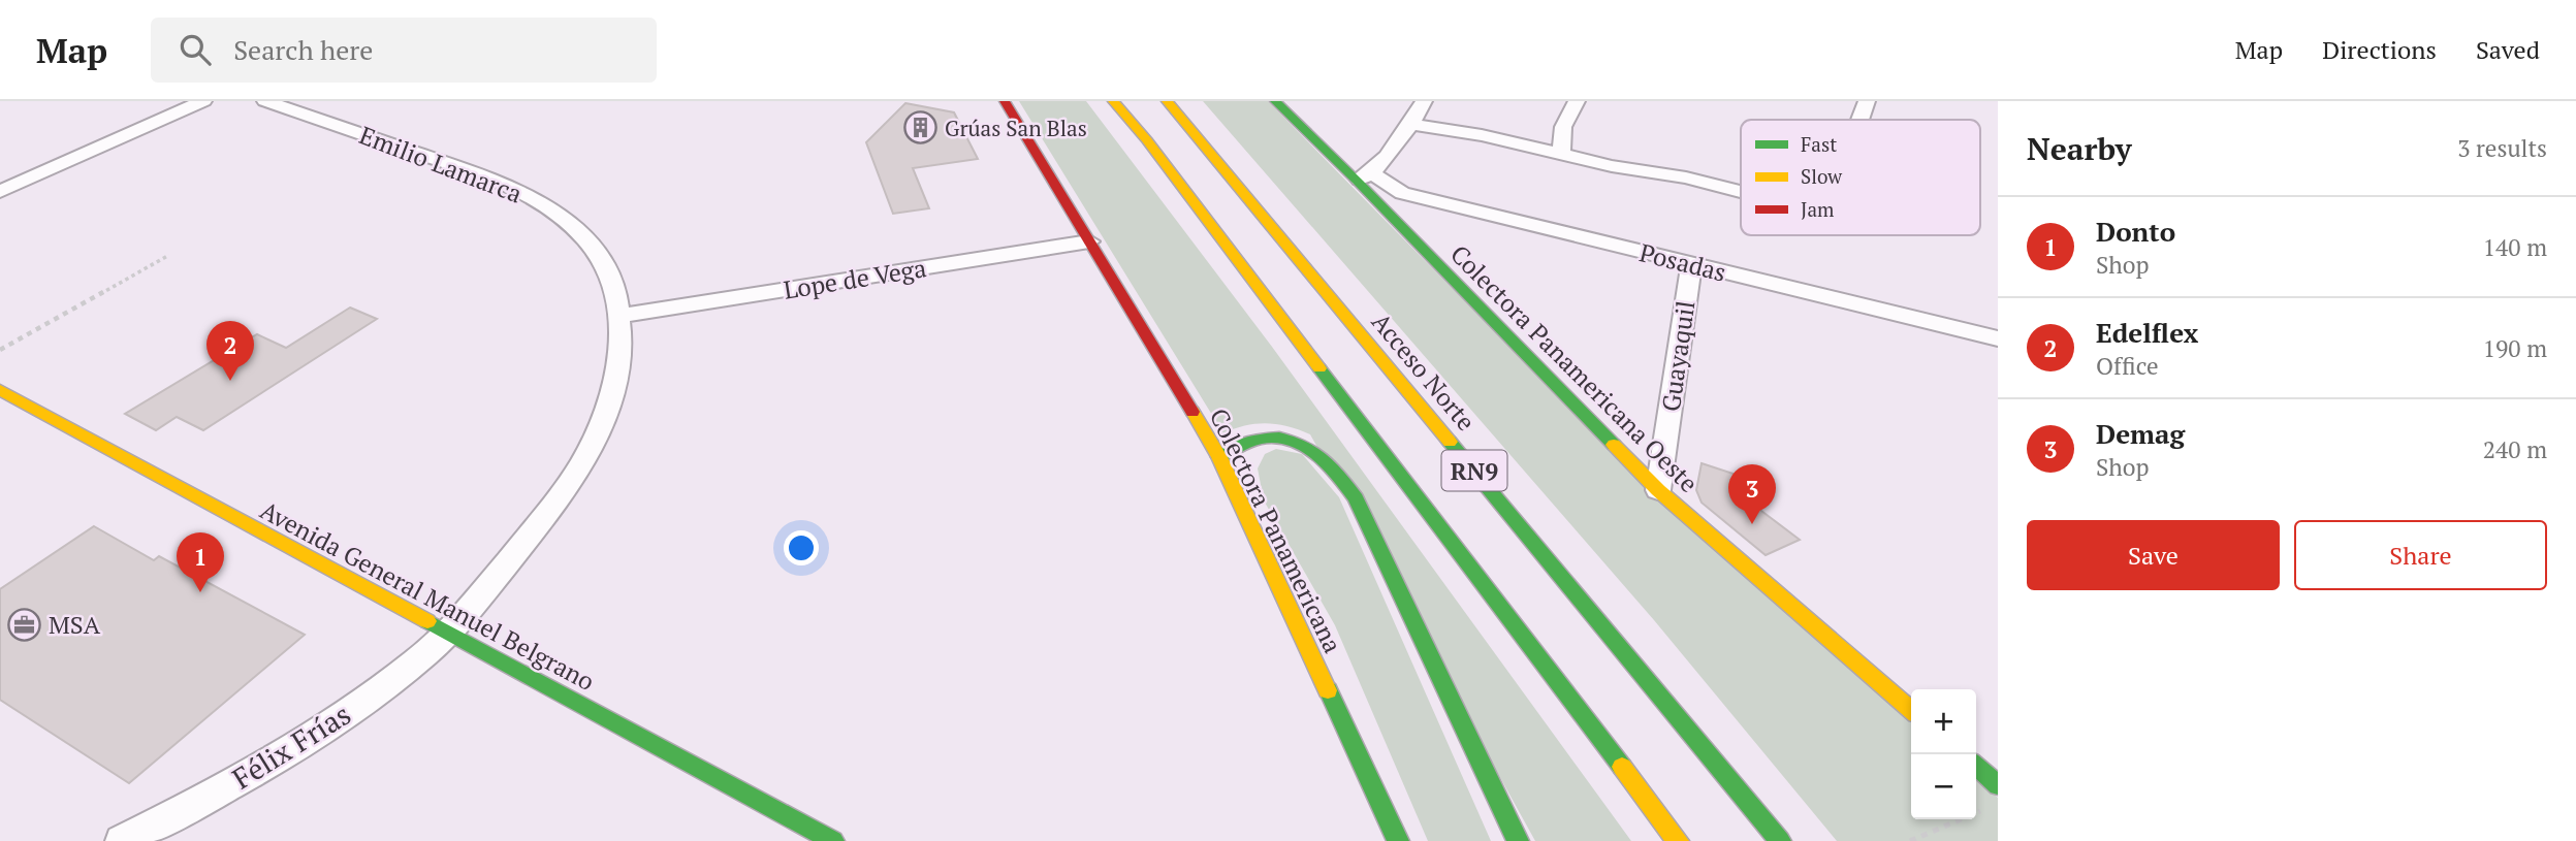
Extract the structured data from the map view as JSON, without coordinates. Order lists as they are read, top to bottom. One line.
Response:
{"streets":{"main road":["Colectora Panamericana Oeste","Acceso Norte","RN9","Colectora Panamericana","Avenida General Manuel Belgrano"],"street":["Emilio Lamarca","Posadas","Lope de Vega","Guayaquil","Félix Frías"]},"crossings":[["Emilio Lamarca","Lope de Vega"],["Emilio Lamarca","Avenida General Manuel Belgrano"],["Emilio Lamarca","Félix Frías"],["Posadas","Guayaquil"],["Posadas","Colectora Panamericana Oeste"],["Lope de Vega","Colectora Panamericana"],["Guayaquil","Colectora Panamericana Oeste"],["Avenida General Manuel Belgrano","Félix Frías"]],"places":{"building":["Grúas San Blas"],"office":["MSA"]},"legend":["Fast","Slow","Jam"],"page":{"header":"Map","search":"Search here","nav":["Map","Directions","Saved"],"heading":["Nearby","3 results"],"list":[{"mark":"1","name":"Donto","note":"Shop","value":"140 m"},{"mark":"2","name":"Edelflex","note":"Office","value":"190 m"},{"mark":"3","name":"Demag","note":"Shop","value":"240 m"}],"pins":["2","3","1"],"buttons":["Save","Share"],"map_buttons":["+","−"]}}
